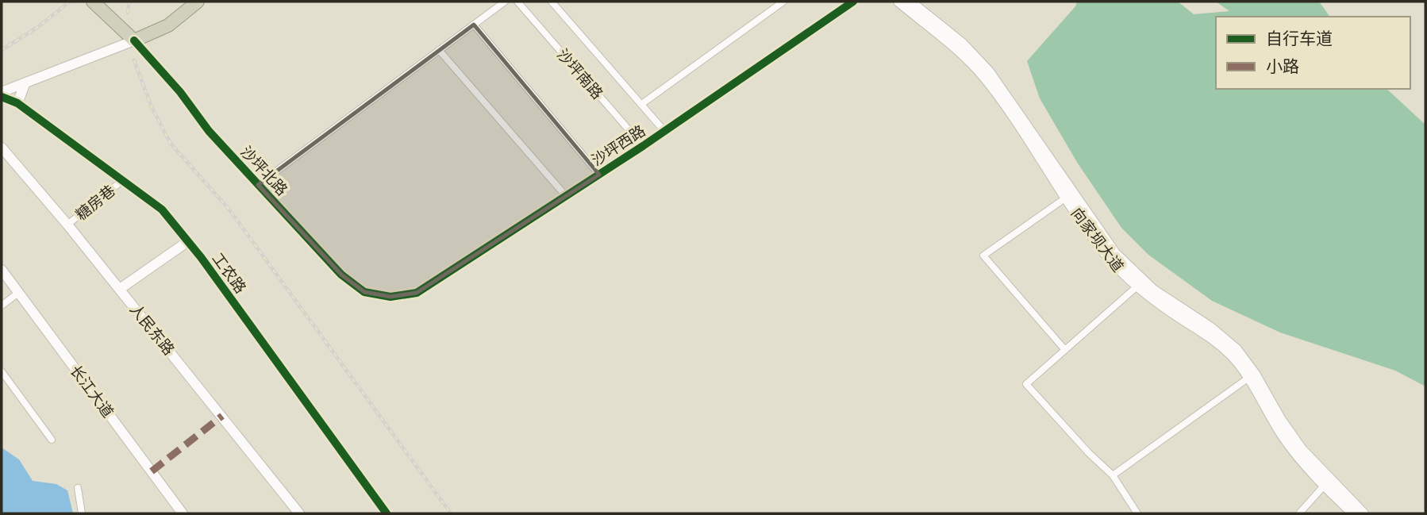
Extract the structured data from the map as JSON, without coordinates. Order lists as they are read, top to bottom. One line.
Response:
{"streets":{"main road":["向家坝大道","人民东路","长江大道"],"street":["沙坪南路","沙坪西路","沙坪北路","糖房巷","工农路"]},"crossings":[["沙坪南路","沙坪西路"],["沙坪西路","沙坪北路"],["糖房巷","工农路"],["糖房巷","人民东路"]],"legend":["自行车道","小路"]}
